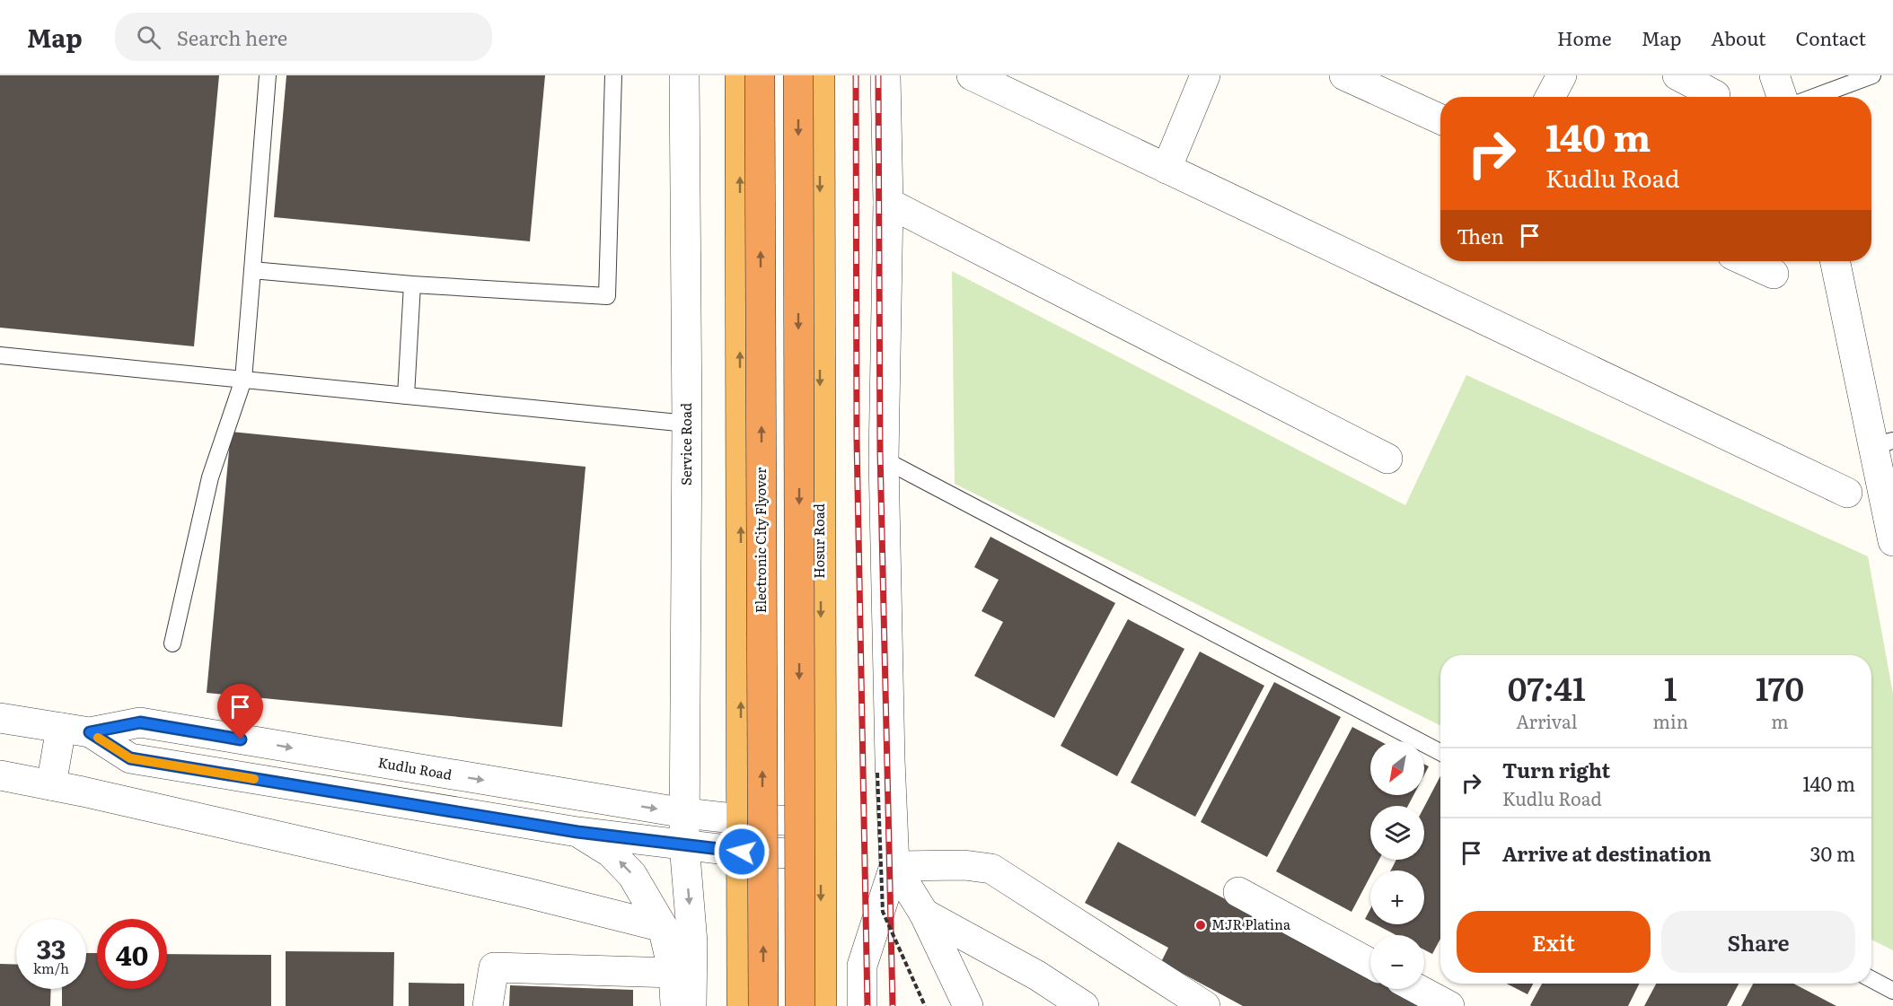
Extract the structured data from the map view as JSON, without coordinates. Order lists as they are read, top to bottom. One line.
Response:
{"streets":{"highway":["Electronic City Flyover","Hosur Road"],"street":["Service Road","Kudlu Road"]},"crossings":[["Service Road","Kudlu Road"],["Hosur Road","Kudlu Road"]],"places":["MJR Platina"],"north":"bottom left","page":{"header":"Map","search":"Search here","nav":["Home","Map","About","Contact"],"turn":["140 m","Kudlu Road"],"then":"Then","eta":["07:41","Arrival","1","min","170","m"],"map_buttons":["+","−"],"list":[{"name":"Turn right","note":"Kudlu Road","value":"140 m"},{"name":"Arrive at destination","value":"30 m"}],"buttons":["Exit","Share"],"speed":"33 km/h","limit":"40"}}
